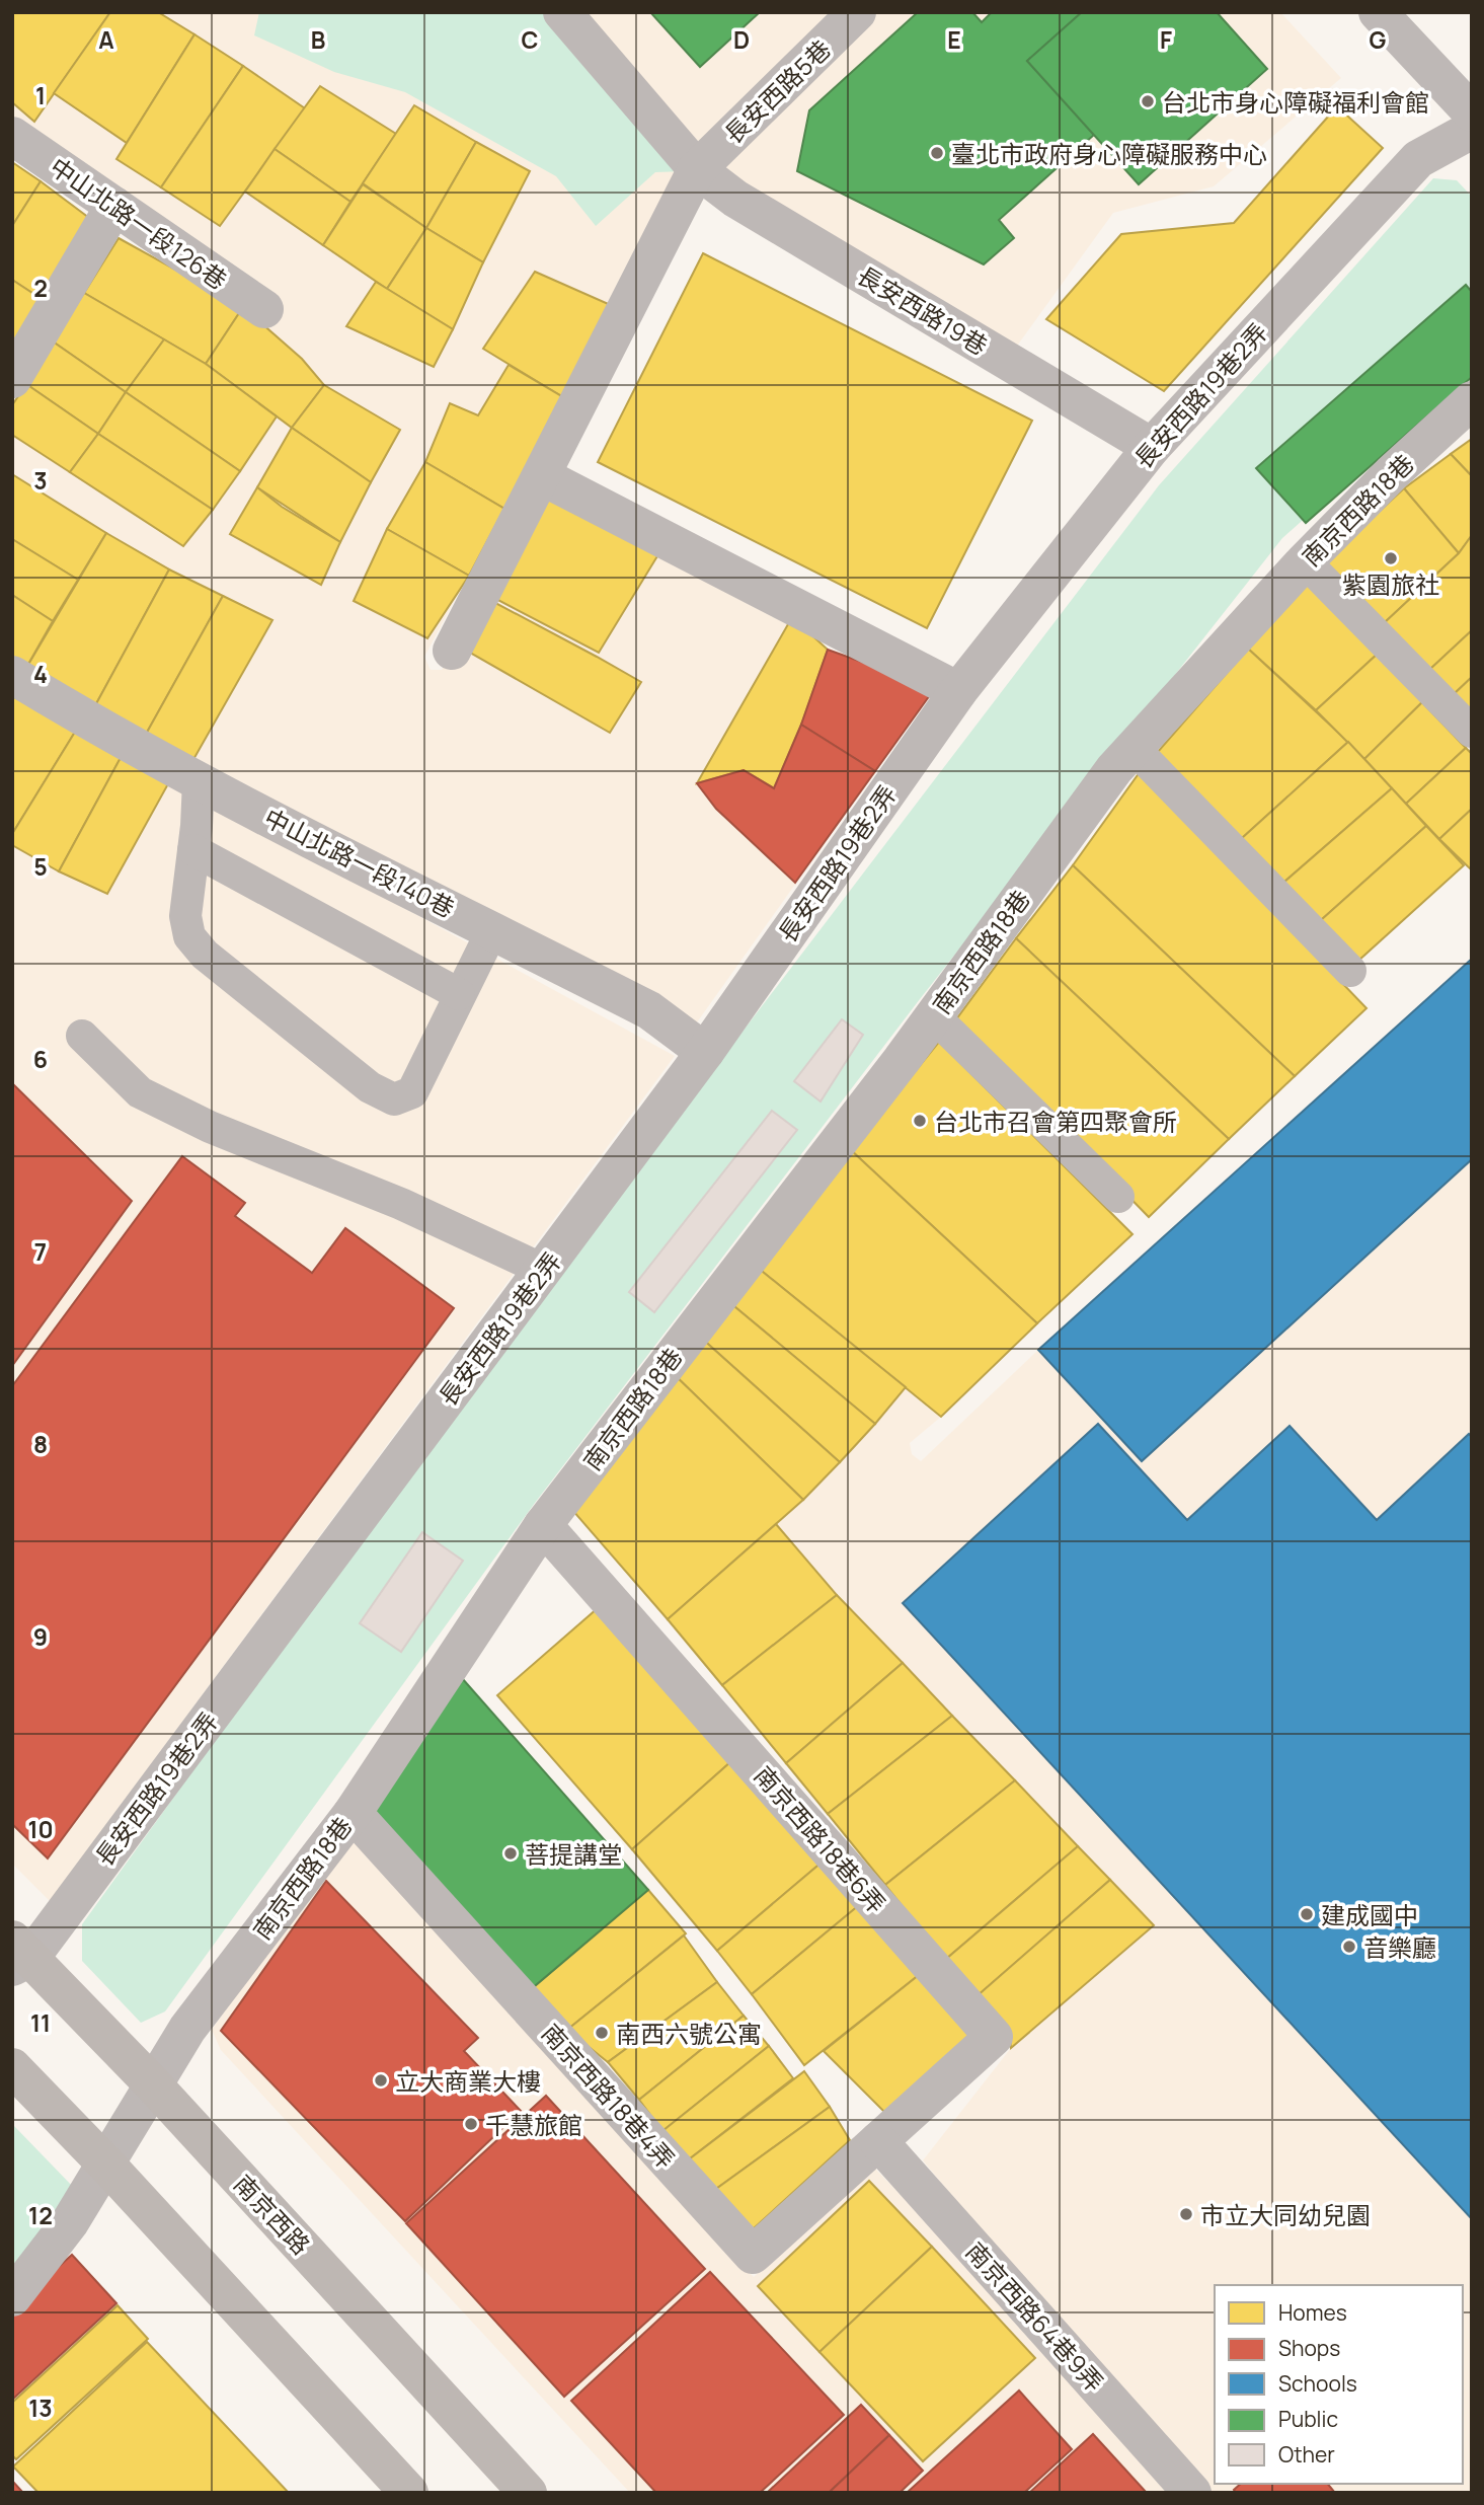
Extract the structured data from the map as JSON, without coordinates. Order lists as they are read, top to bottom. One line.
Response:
{"streets":{"main road":["南京西路"],"street":["長安西路5巷","中山北路一段126巷","長安西路19巷","長安西路19巷2弄","南京西路18巷","中山北路一段140巷","南京西路18巷6弄","南京西路18巷4弄","南京西路64巷9弄"]},"crossings":[["長安西路5巷","長安西路19巷"],["長安西路19巷","長安西路19巷2弄"],["長安西路19巷2弄","中山北路一段140巷"],["長安西路19巷2弄","南京西路"],["南京西路18巷","南京西路18巷6弄"],["南京西路18巷","南京西路18巷4弄"],["南京西路18巷","南京西路"],["南京西路18巷6弄","南京西路18巷4弄"],["南京西路18巷6弄","南京西路64巷9弄"],["南京西路18巷4弄","南京西路64巷9弄"]],"places":["台北市身心障礙福利會館","臺北市政府身心障礙服務中心","紫園旅社","台北市召會第四聚會所","菩提講堂","建成國中","音樂廳","南西六號公寓","立大商業大樓","千慧旅館","市立大同幼兒園"],"legend":["Homes","Shops","Schools","Public","Other"],"grid":{"columns":["A","B","C","D","E","F","G"],"rows":["1","2","3","4","5","6","7","8","9","10","11","12","13"]}}
